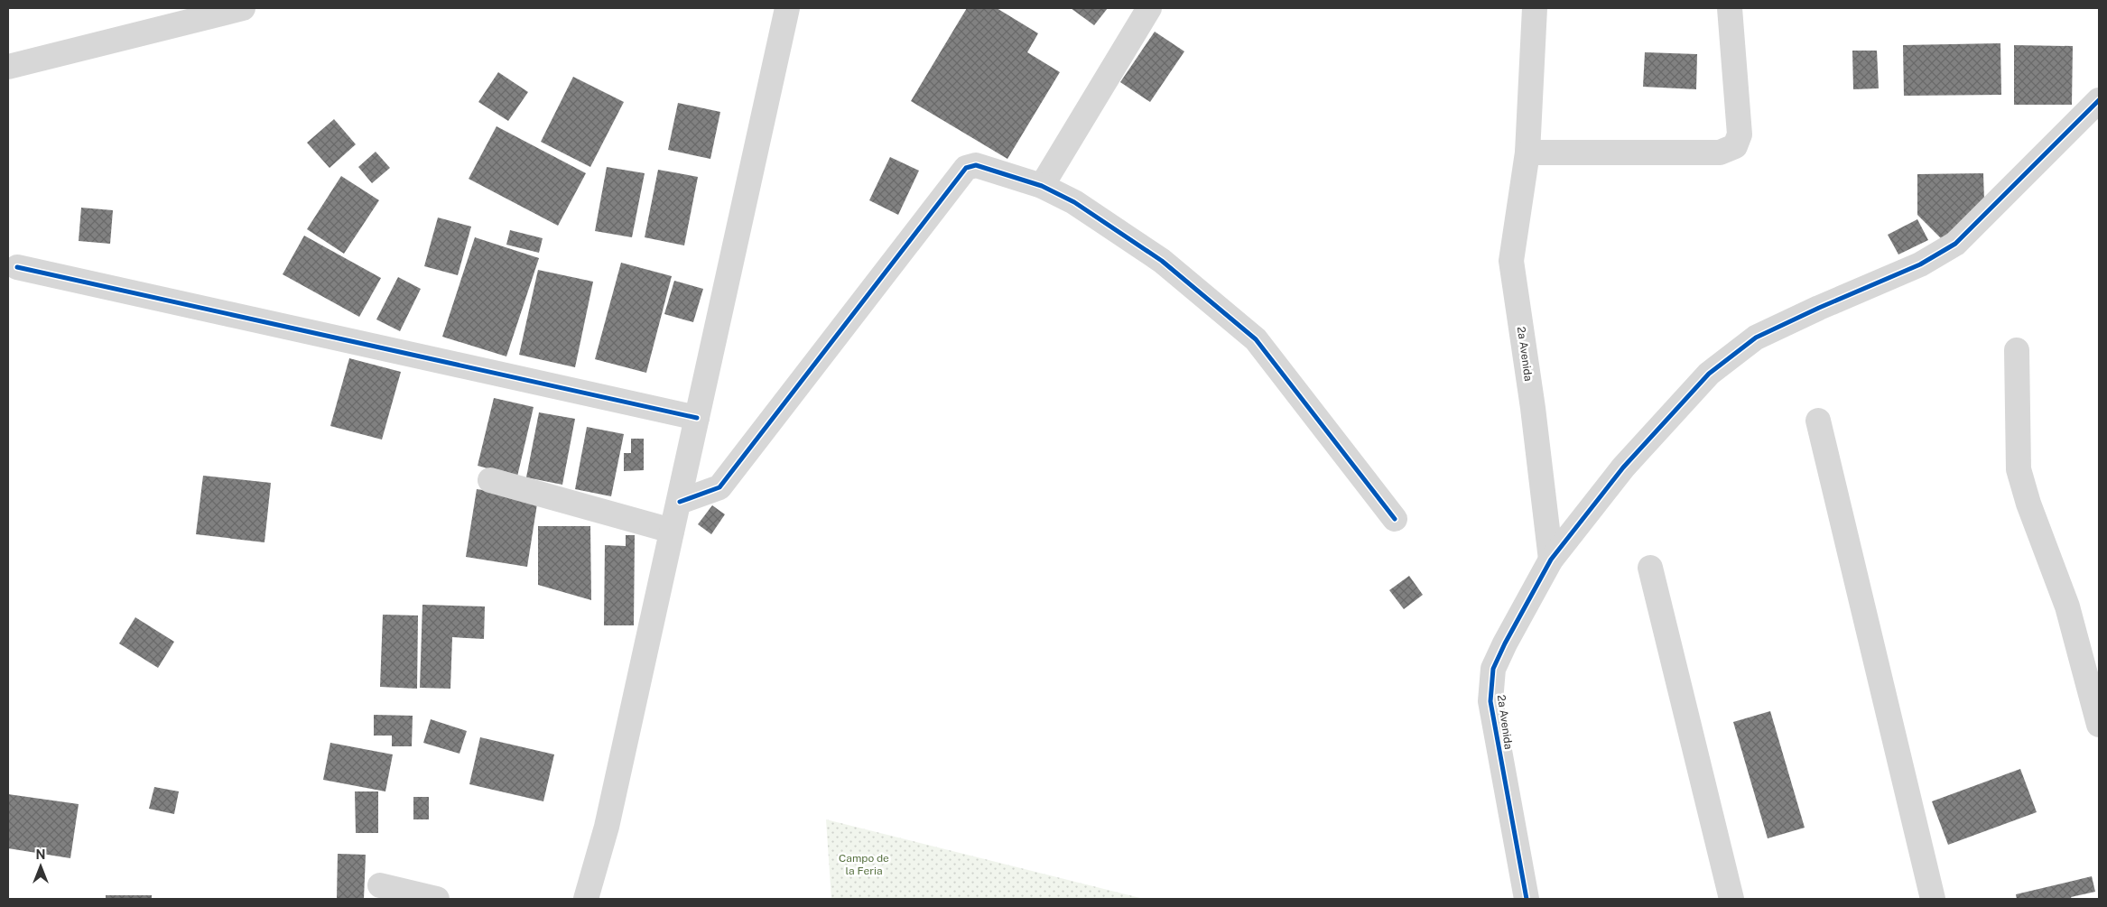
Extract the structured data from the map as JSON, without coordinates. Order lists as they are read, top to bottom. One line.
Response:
{"streets":{"street":["2a Avenida"]},"parks":["Campo de la Feria"],"north":"top"}
